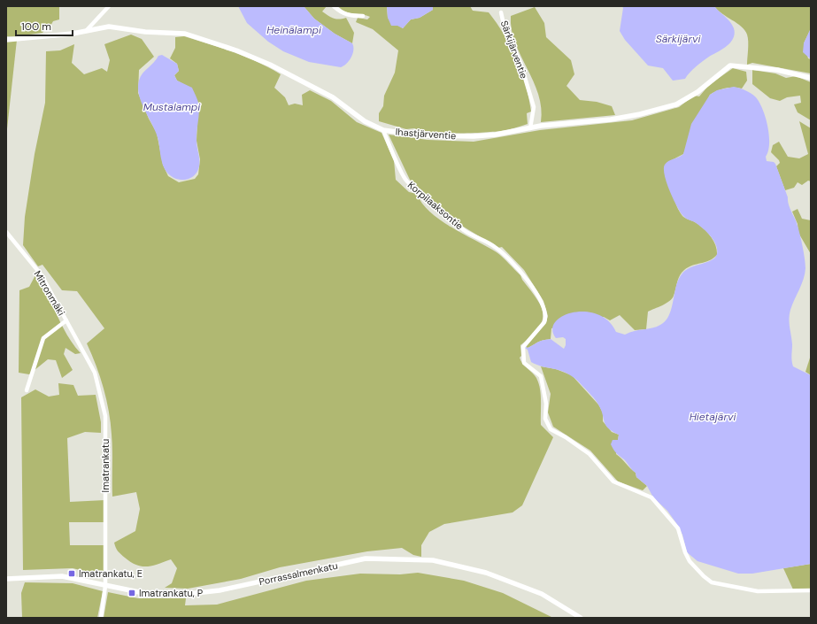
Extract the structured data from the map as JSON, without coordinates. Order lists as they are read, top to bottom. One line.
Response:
{"streets":{"street":["Särkijärventie","Ihastjärventie","Korpilaaksontie","Mitronmäki","Imatrankatu","Porrassalmenkatu"]},"crossings":[["Särkijärventie","Ihastjärventie"],["Ihastjärventie","Korpilaaksontie"],["Mitronmäki","Imatrankatu"],["Imatrankatu","Porrassalmenkatu"]],"water":["Heinälampi","Särkijärvi","Mustalampi","Hietajärvi"],"places":{"transit":["Imatrankatu, E","Imatrankatu, P"]},"scale_bar":"100 m"}
